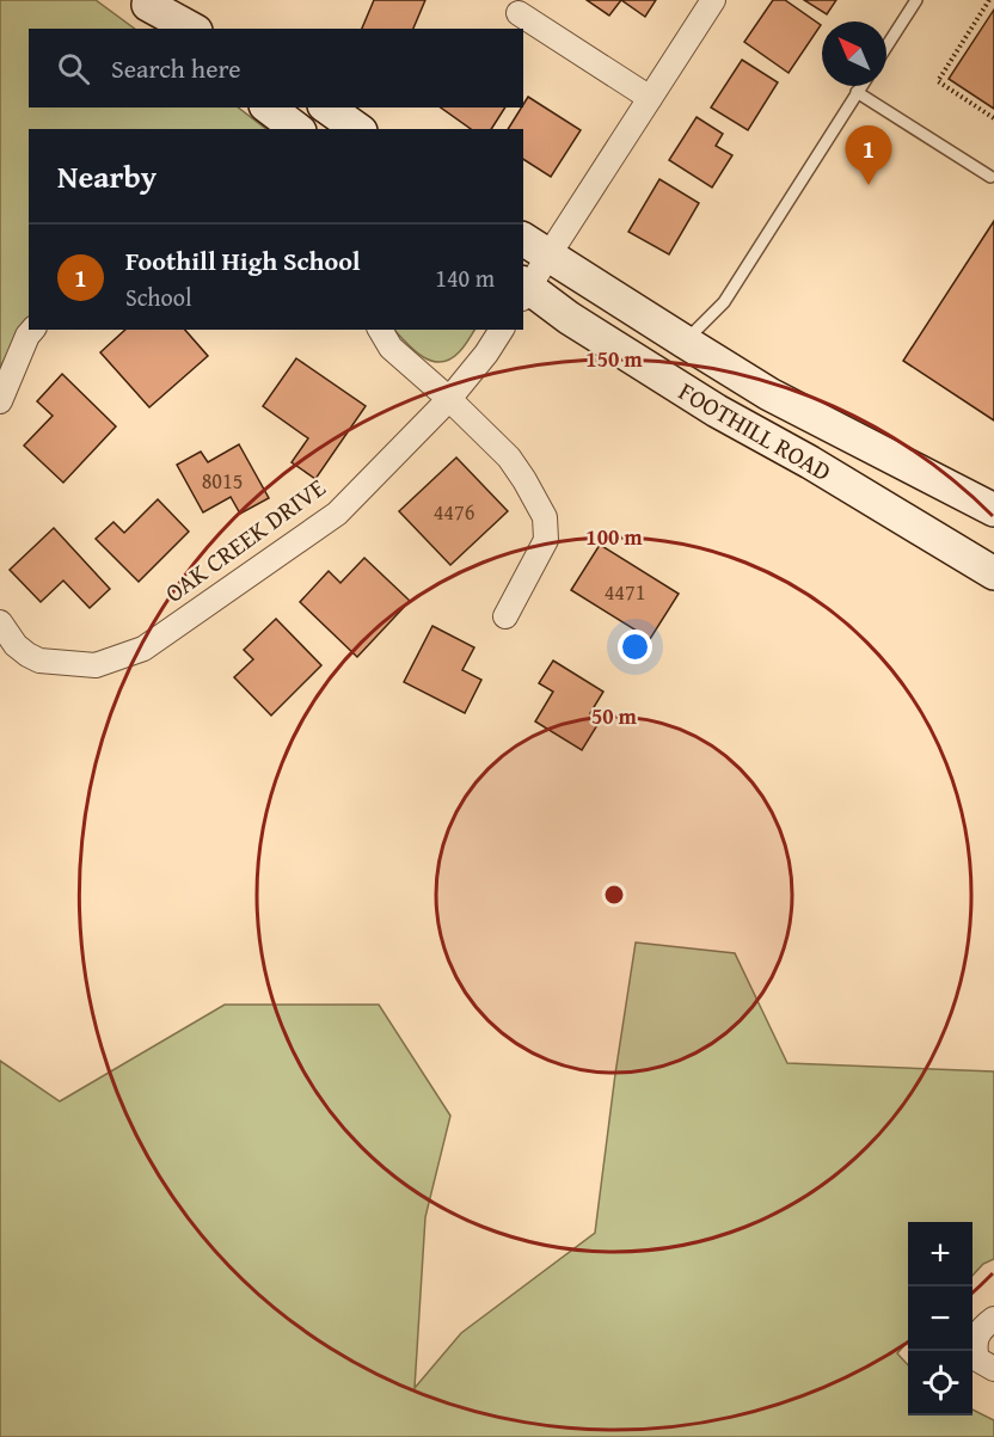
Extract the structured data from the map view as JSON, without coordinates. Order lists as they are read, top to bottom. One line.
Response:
{"streets":{"main road":["FOOTHILL ROAD"],"street":["OAK CREEK DRIVE"]},"house_numbers":["8015","4476","4471"],"north":"top left","page":{"search":"Search here","pins":"1","heading":"Nearby","list":[{"mark":"1","name":"Foothill High School","note":"School","value":"140 m"}],"map_buttons":["+","−"]},"rings":["150 m","100 m","50 m"]}
